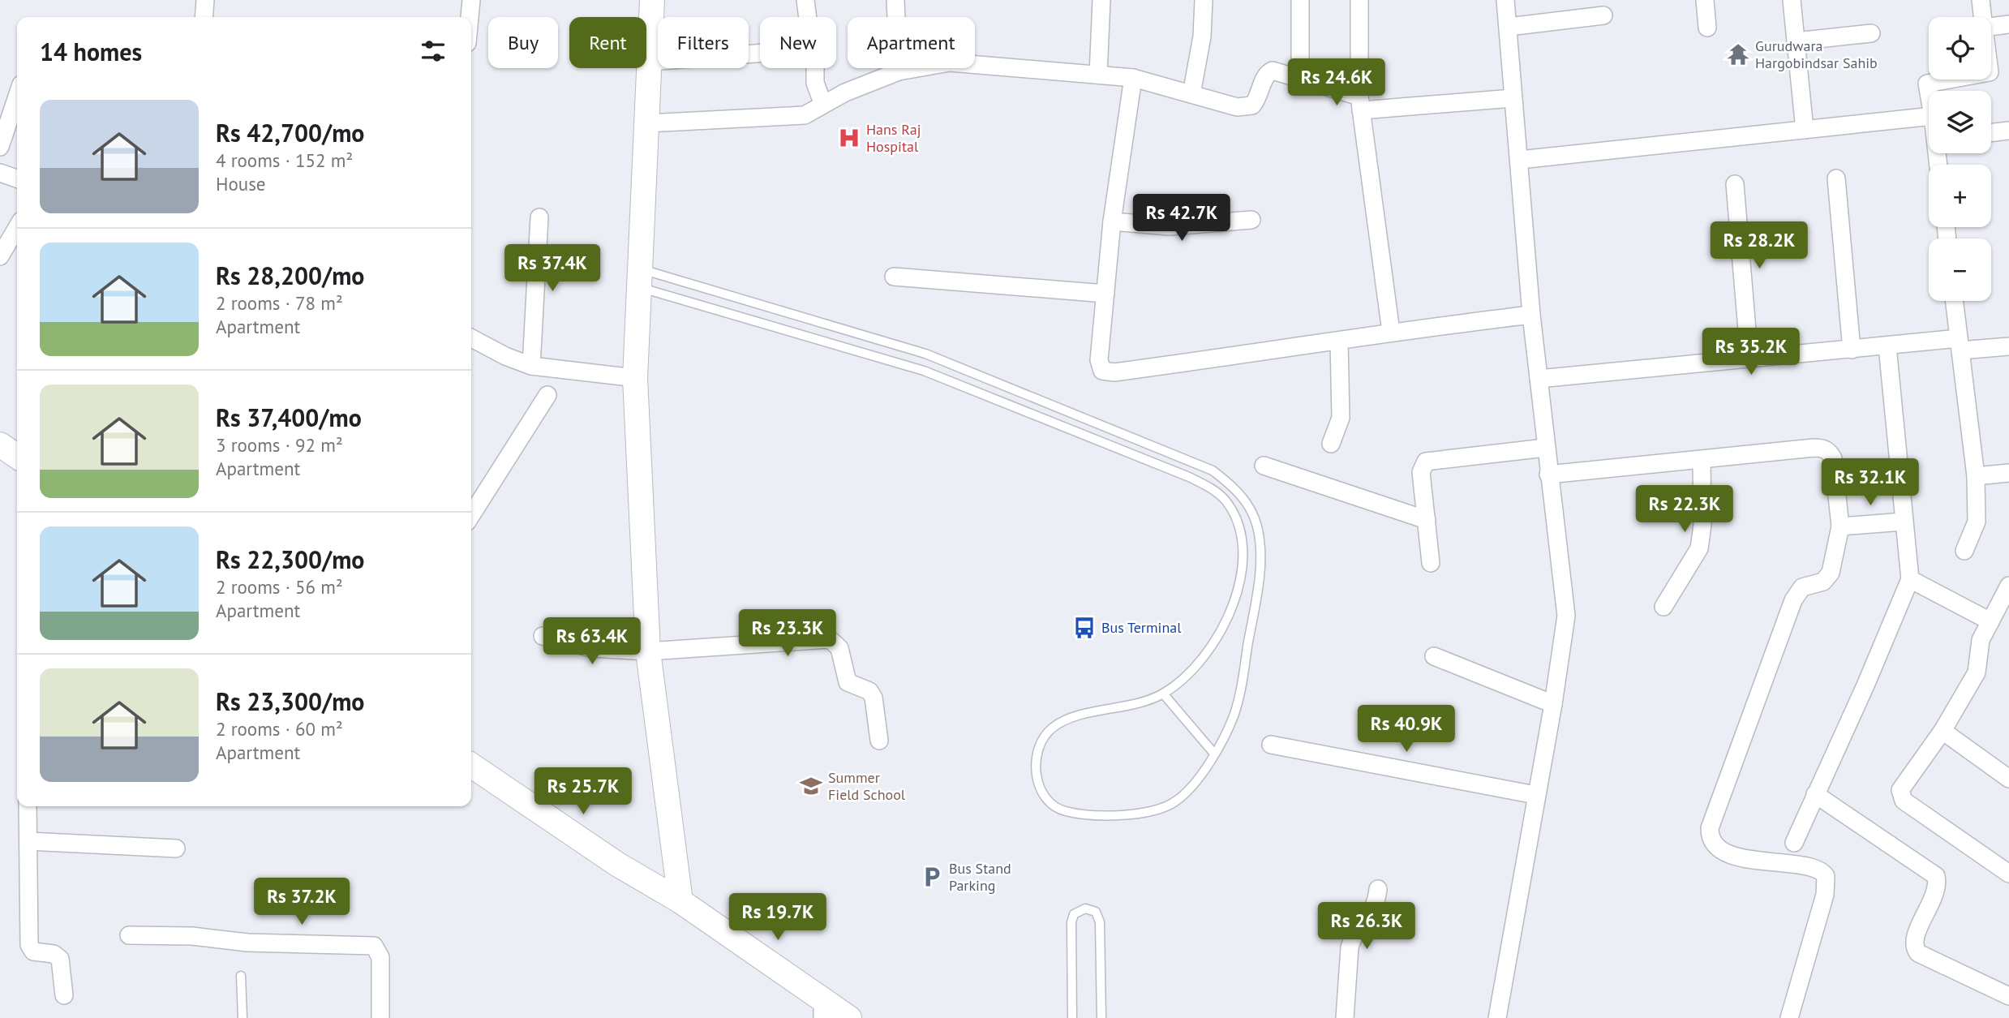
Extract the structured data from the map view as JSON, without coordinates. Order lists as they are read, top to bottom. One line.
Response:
{"places":{"temple":["Gurudwara Hargobindsar Sahib"],"hospital":["Hans Raj Hospital"],"bus stop":["Bus Terminal"],"school or university":["Summer Field School"],"parking":["Bus Stand Parking"]},"page":{"map_buttons":["+","−"],"chip":["Buy","Rent","Filters","New","Apartment"],"heading":"14 homes","price":["Rs 24.6K","Rs 42.7K","Rs 28.2K","Rs 37.4K","Rs 35.2K","Rs 32.1K","Rs 22.3K","Rs 23.3K","Rs 63.4K","Rs 40.9K","Rs 25.7K","Rs 37.2K","Rs 19.7K","Rs 26.3K"],"list":[{"name":"Rs 42,700/mo","note":"4 rooms · 152 m² · House"},{"name":"Rs 28,200/mo","note":"2 rooms · 78 m² · Apartment"},{"name":"Rs 37,400/mo","note":"3 rooms · 92 m² · Apartment"},{"name":"Rs 22,300/mo","note":"2 rooms · 56 m² · Apartment"},{"name":"Rs 23,300/mo","note":"2 rooms · 60 m² · Apartment"}]}}
